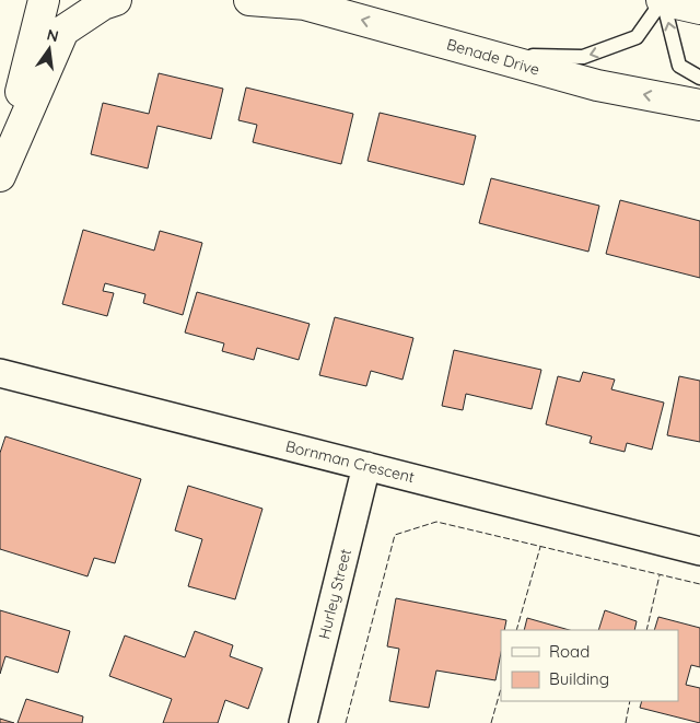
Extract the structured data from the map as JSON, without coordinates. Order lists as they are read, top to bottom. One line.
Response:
{"streets":{"street":["Benade Drive","Bornman Crescent","Hurley Street"]},"crossings":[["Bornman Crescent","Hurley Street"]],"one_way":["Benade Drive"],"legend":["Road","Building"],"north":"top"}
